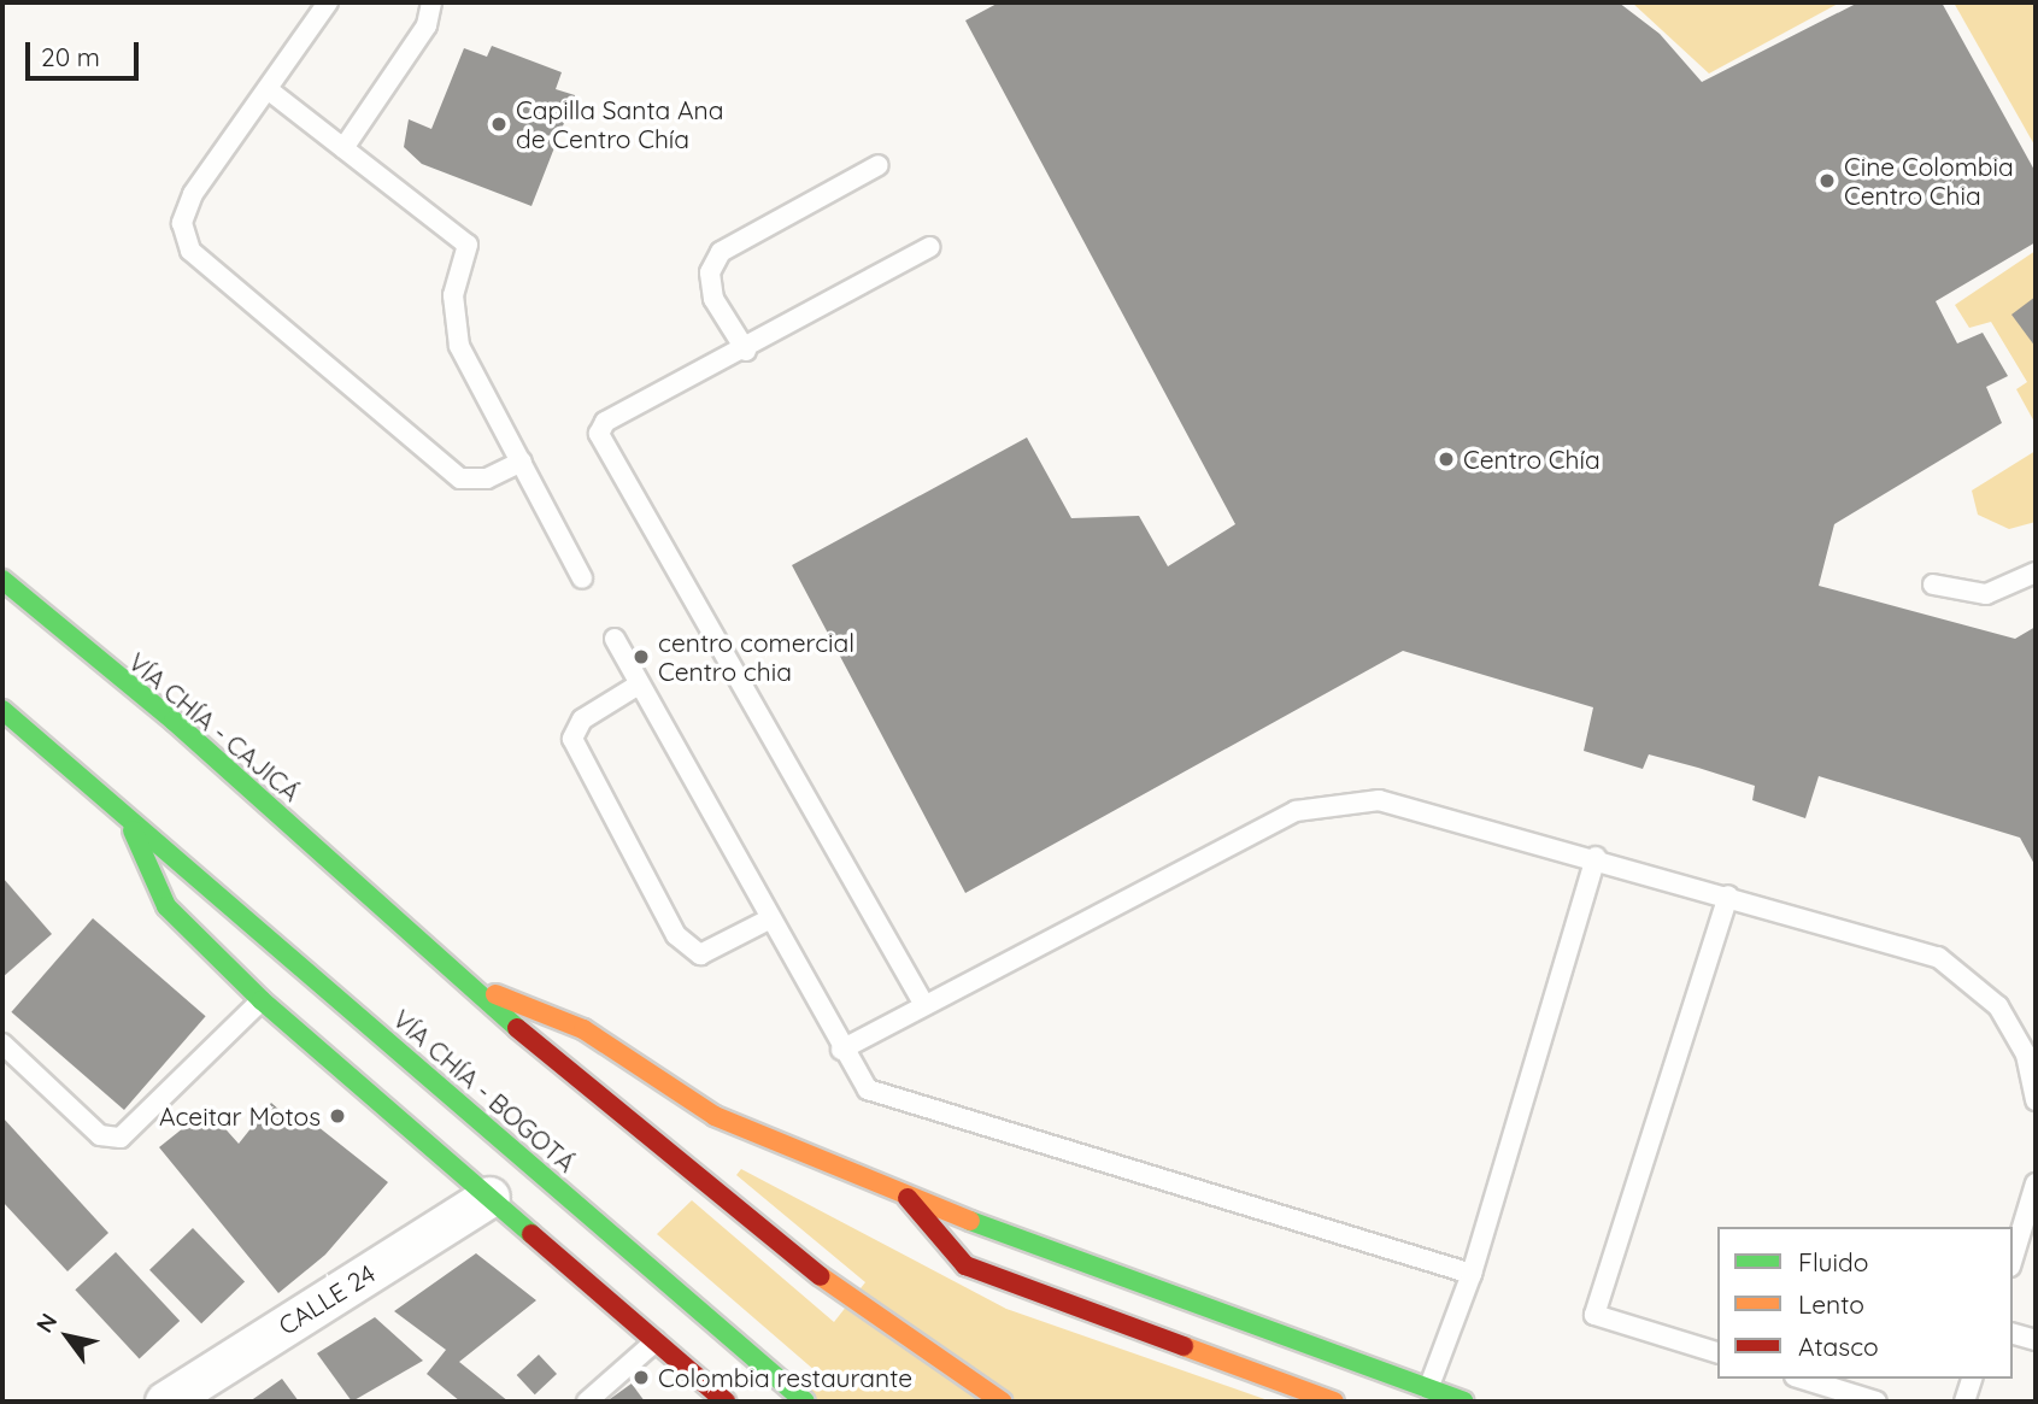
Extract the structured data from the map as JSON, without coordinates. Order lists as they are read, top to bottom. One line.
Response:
{"streets":{"highway":["VÍA CHÍA - CAJICÁ","VÍA CHÍA - BOGOTÁ"],"street":["CALLE 24"]},"places":["Capilla Santa Ana de Centro Chía","Cine Colombia Centro Chia","Centro Chía","centro comercial Centro chia","Aceitar Motos","Colombia restaurante"],"legend":["Fluido","Lento","Atasco"],"scale_bar":"20 m","north":"top left"}
